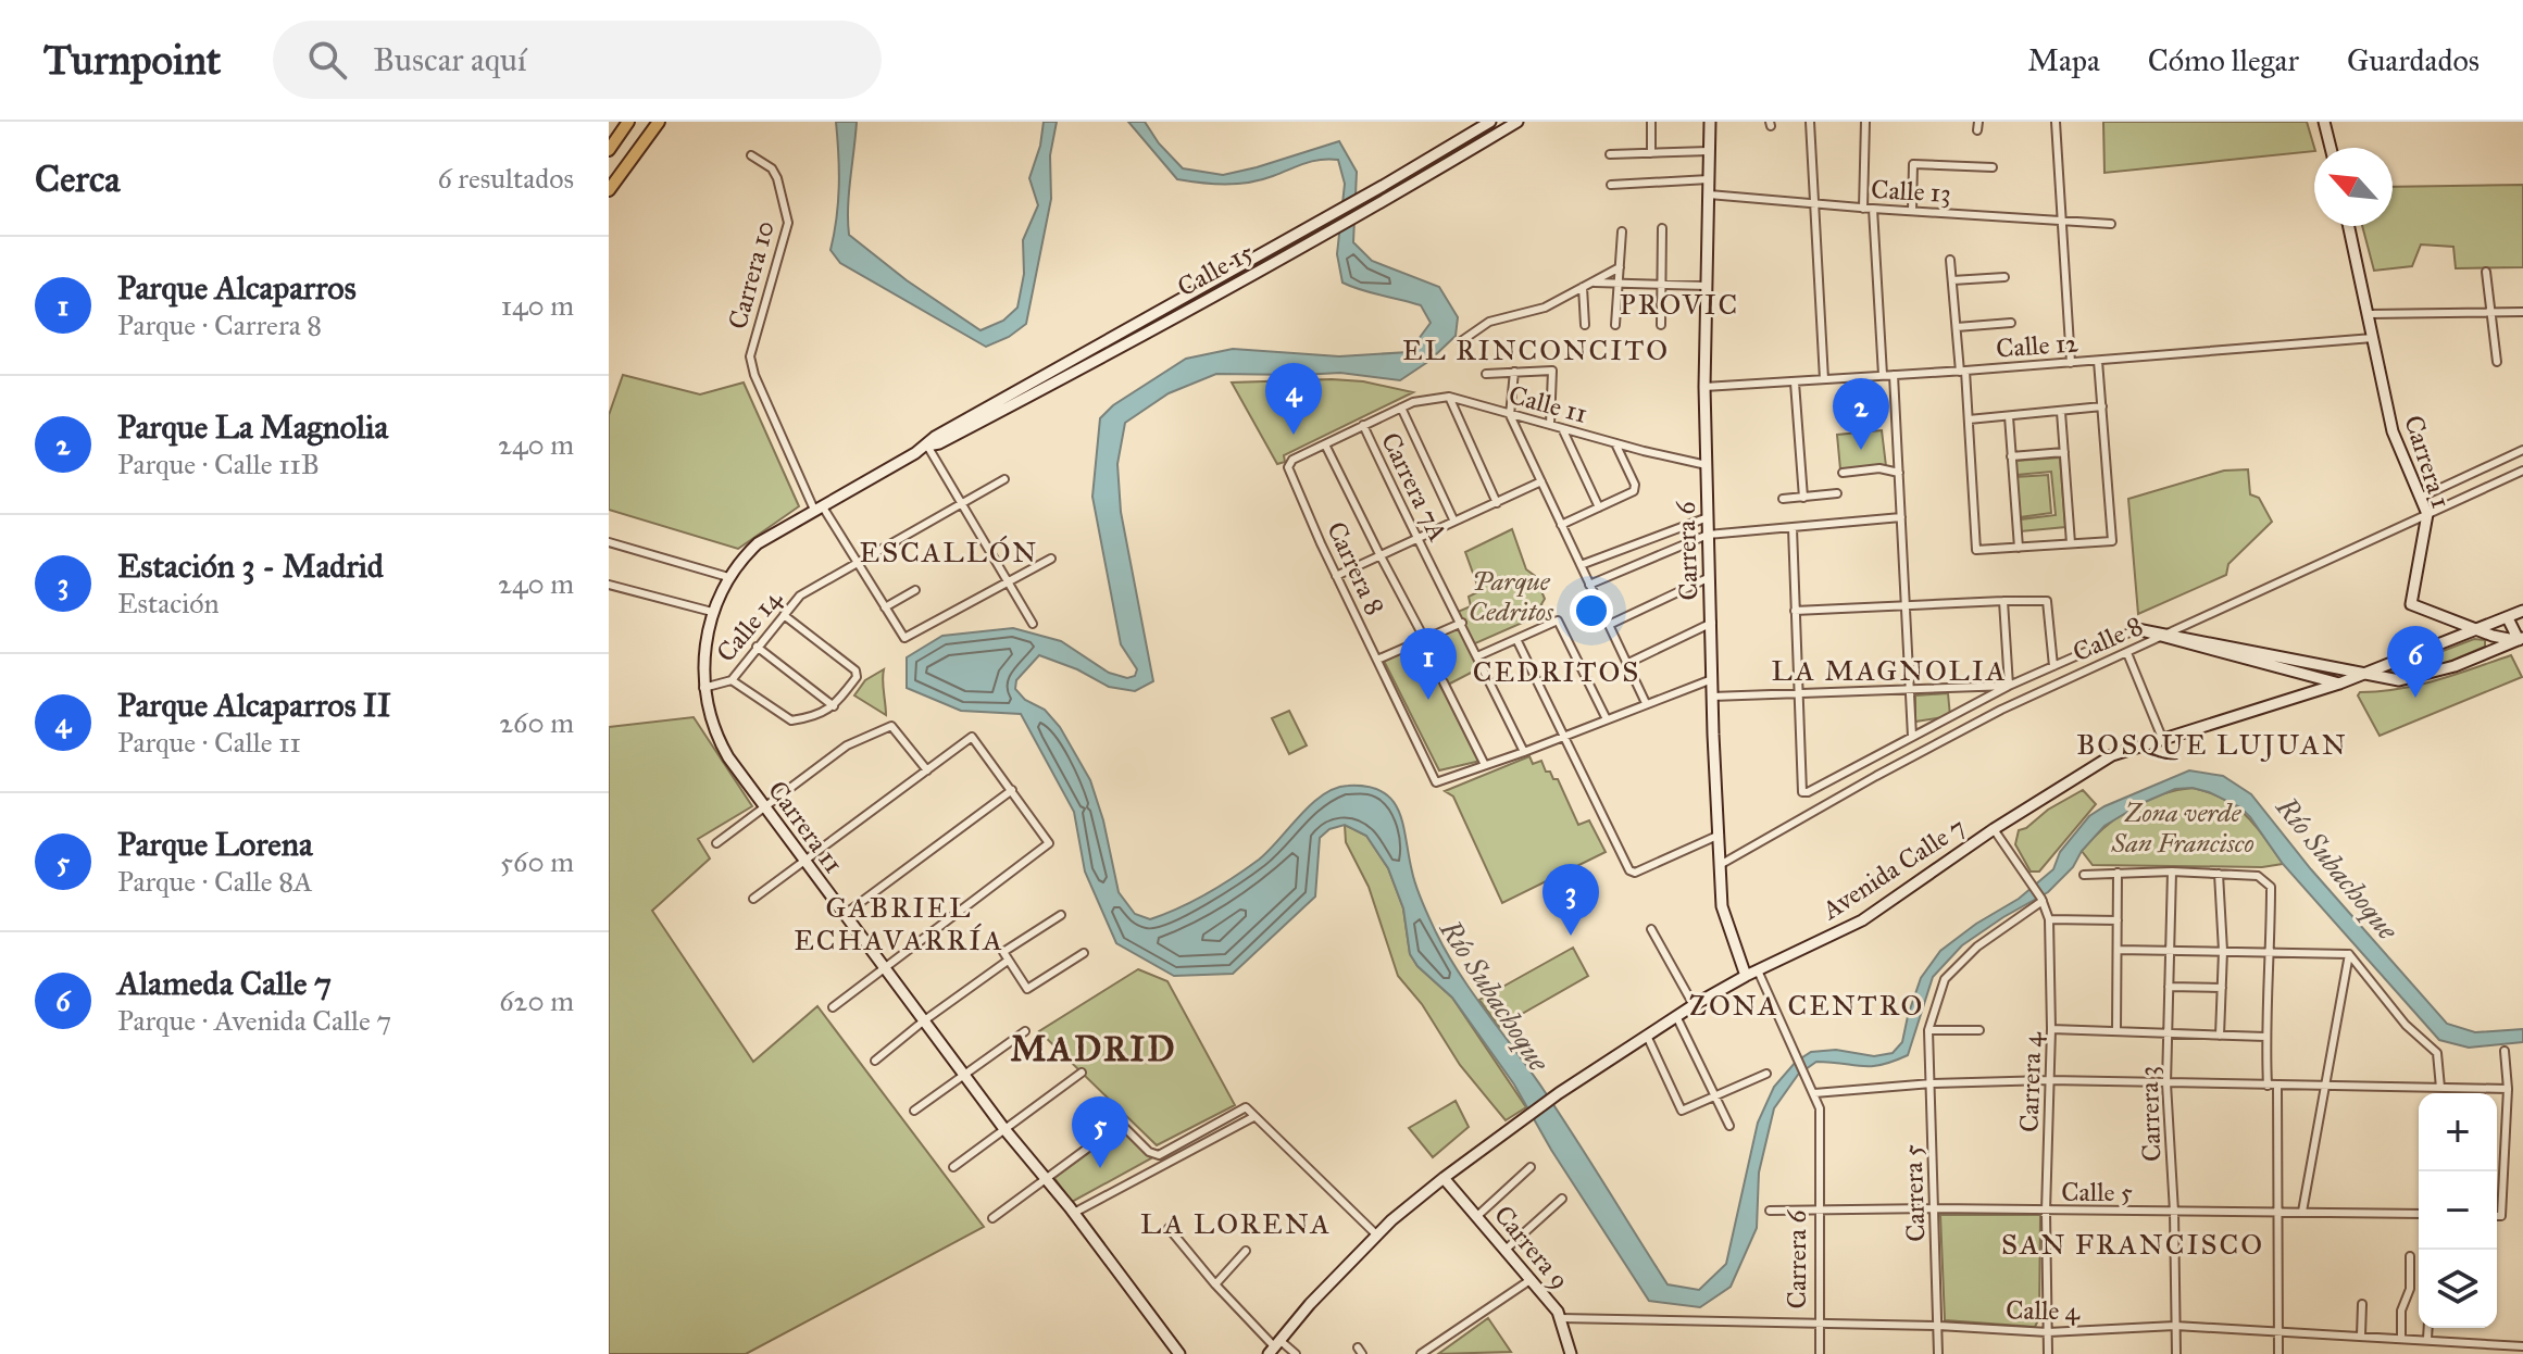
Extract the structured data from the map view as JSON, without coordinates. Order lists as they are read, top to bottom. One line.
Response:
{"streets":{"street":["Calle 13","Calle 15","Carrera 10","Calle 12","Calle 11","Carrera 1","Carrera 7A","Carrera 6","Carrera 8","Calle 14","Calle 8","Carrera 11","Avenida Calle 7","Carrera 4","Carrera 3","Calle 5","Carrera 5","Carrera 9","Calle 4"]},"crossings":[["Calle 13","Carrera 6"],["Calle 15","Carrera 10"],["Calle 15","Calle 14"],["Calle 15","Carrera 11"],["Carrera 10","Calle 14"],["Calle 12","Carrera 1"],["Calle 12","Carrera 6"],["Calle 11","Carrera 7A"],["Calle 11","Carrera 6"],["Calle 11","Carrera 8"],["Carrera 1","Calle 8"],["Carrera 1","Avenida Calle 7"],["Carrera 6","Calle 8"],["Carrera 6","Avenida Calle 7"],["Carrera 6","Calle 5"],["Carrera 6","Calle 4"],["Calle 14","Carrera 11"],["Avenida Calle 7","Carrera 4"],["Avenida Calle 7","Carrera 9"],["Carrera 4","Calle 5"],["Carrera 4","Calle 4"],["Carrera 3","Calle 5"],["Carrera 3","Calle 4"],["Calle 5","Carrera 5"],["Carrera 5","Calle 4"],["Carrera 9","Calle 4"]],"districts":["PROVIC","EL RINCONCITO","ESCALLÓN","LA MAGNOLIA","CEDRITOS","BOSQUE LUJUAN","GABRIEL ECHAVARRÍA","ZONA CENTRO","MADRID","LA LORENA","SAN FRANCISCO"],"water":["Río Subachoque"],"parks":["Parque Cedritos","Zona verde San Francisco"],"north":"top left","page":{"header":"Turnpoint","search":"Buscar aquí","nav":["Mapa","Cómo llegar","Guardados"],"heading":["Cerca","6 resultados"],"list":[{"mark":"1","name":"Parque Alcaparros","note":"Parque · Carrera 8","value":"140 m"},{"mark":"2","name":"Parque La Magnolia","note":"Parque · Calle 11B","value":"240 m"},{"mark":"3","name":"Estación 3 - Madrid","note":"Estación","value":"240 m"},{"mark":"4","name":"Parque Alcaparros II","note":"Parque · Calle 11","value":"260 m"},{"mark":"5","name":"Parque Lorena","note":"Parque · Calle 8A","value":"560 m"},{"mark":"6","name":"Alameda Calle 7","note":"Parque · Avenida Calle 7","value":"620 m"}],"pins":["4","2","6","1","3","5"],"map_buttons":["+","−"]}}
